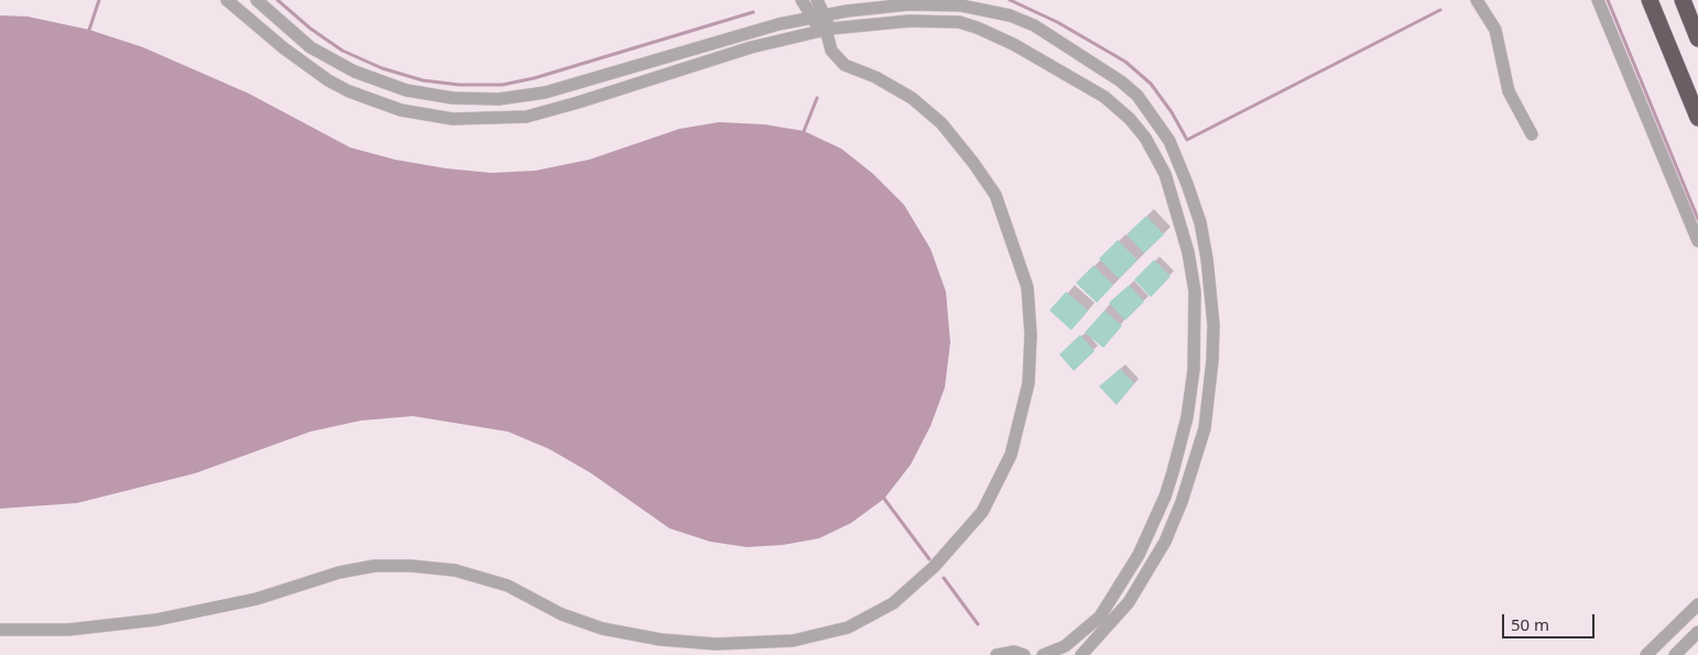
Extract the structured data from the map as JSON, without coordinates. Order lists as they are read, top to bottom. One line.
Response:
{"scale_bar":"50 m"}
